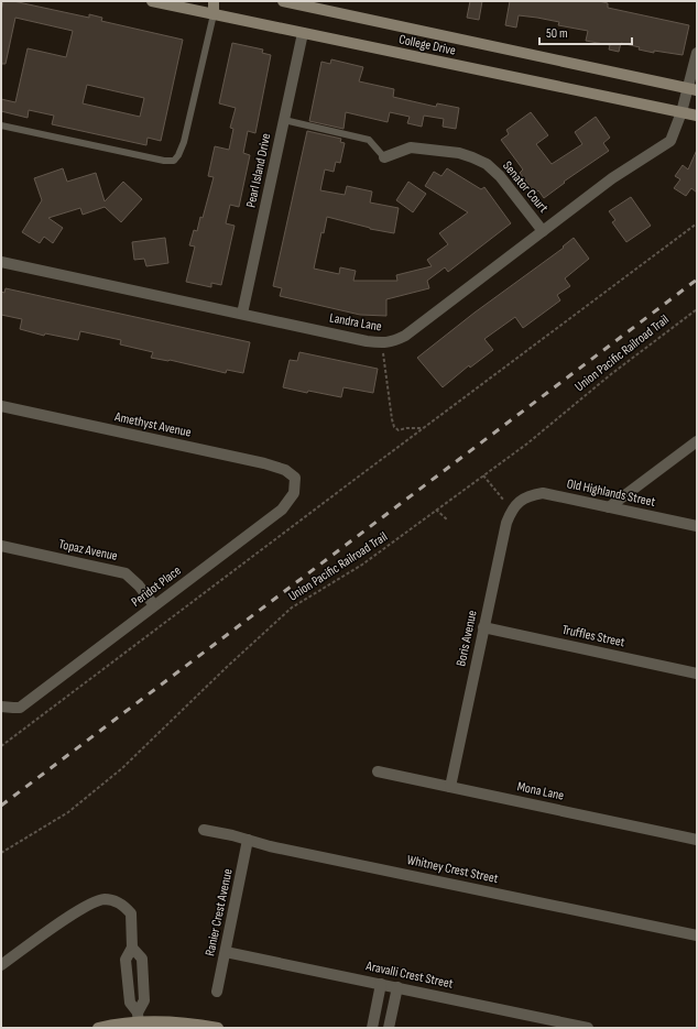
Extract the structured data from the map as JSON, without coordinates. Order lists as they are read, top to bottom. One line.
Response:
{"streets":{"main road":["College Drive"],"street":["Pearl Island Drive","Senator Court","Landra Lane","Amethyst Avenue","Old Highlands Street","Topaz Avenue","Peridot Place","Truffles Street","Boris Avenue","Mona Lane","Whitney Crest Street","Ranier Crest Avenue","Aravalli Crest Street"],"path":["Union Pacific Railroad Trail"]},"crossings":[["College Drive","Pearl Island Drive"],["College Drive","Landra Lane"],["Pearl Island Drive","Landra Lane"],["Senator Court","Landra Lane"],["Amethyst Avenue","Peridot Place"],["Old Highlands Street","Boris Avenue"],["Topaz Avenue","Peridot Place"],["Truffles Street","Boris Avenue"],["Boris Avenue","Mona Lane"],["Whitney Crest Street","Ranier Crest Avenue"],["Ranier Crest Avenue","Aravalli Crest Street"]],"scale_bar":"50 m"}
